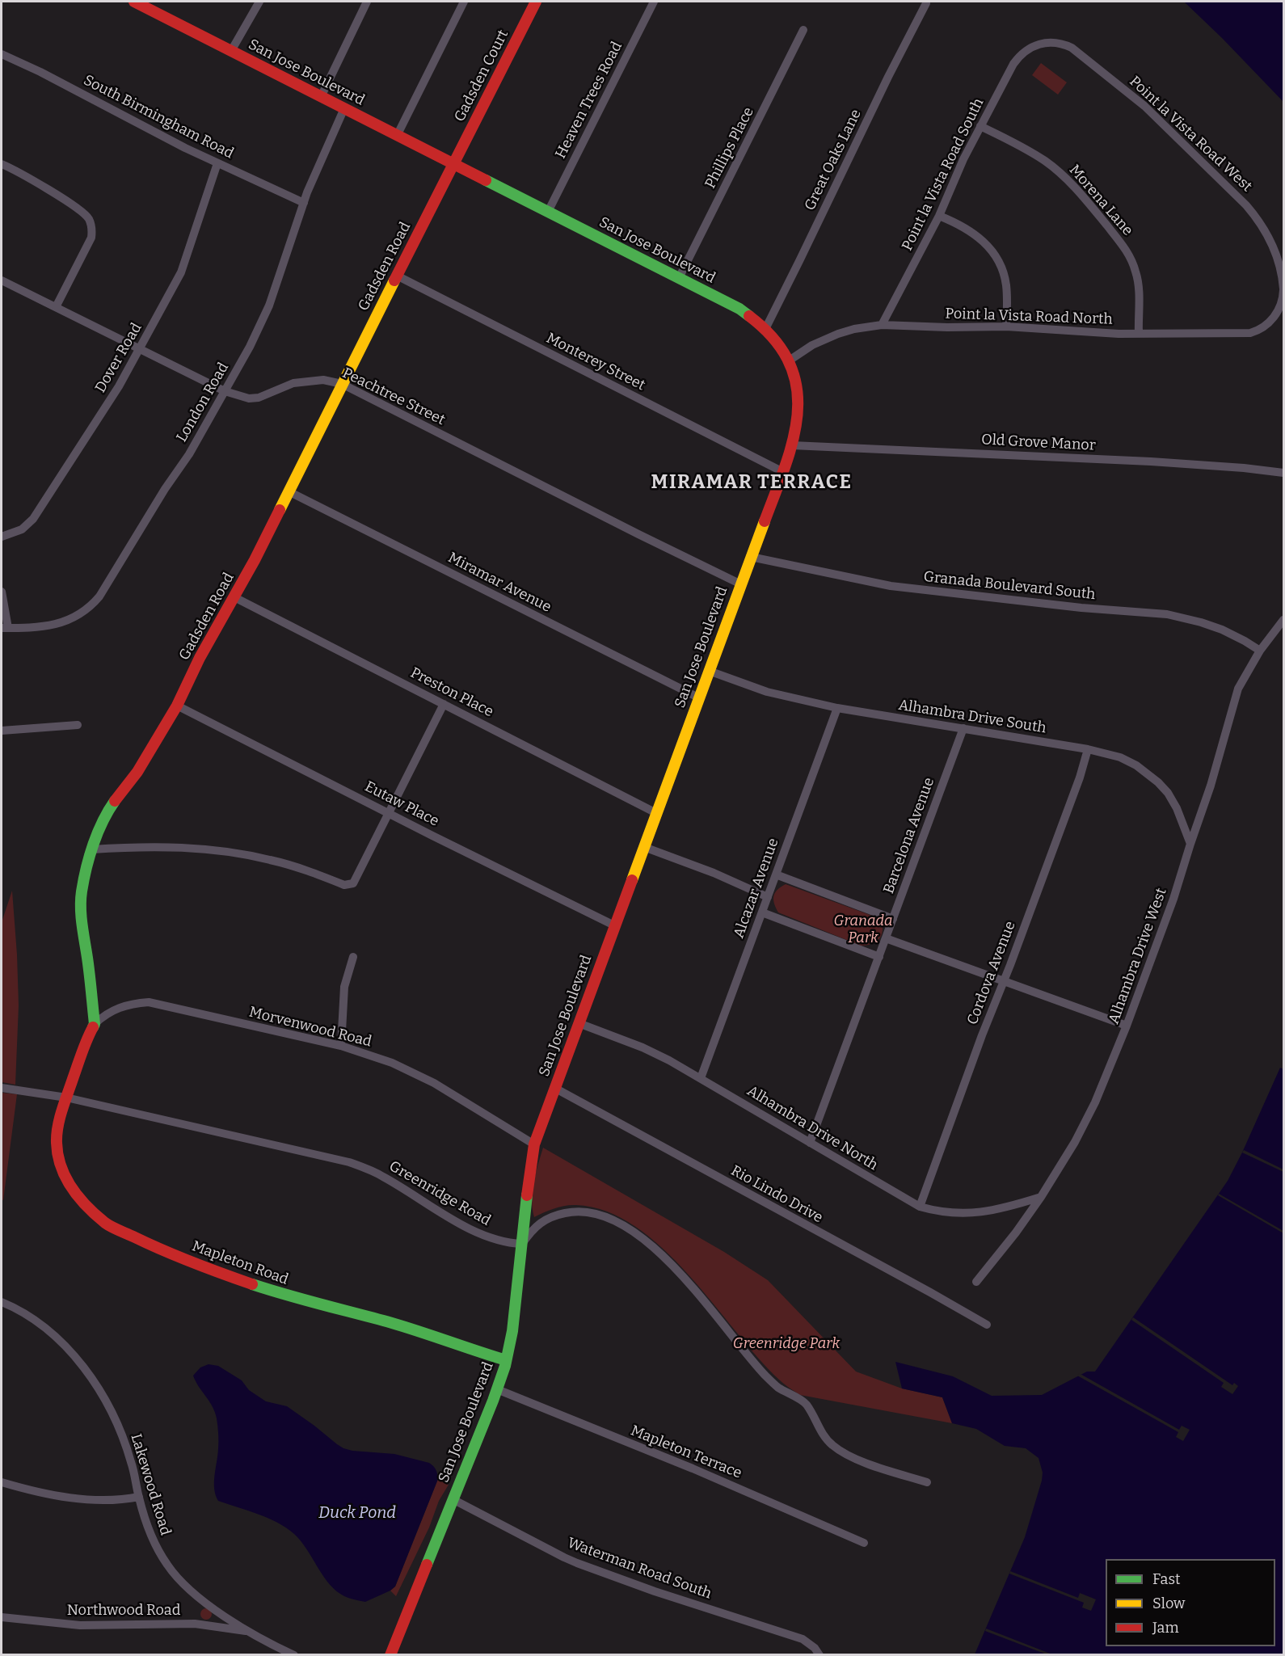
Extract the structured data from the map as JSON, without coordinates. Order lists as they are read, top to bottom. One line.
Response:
{"streets":{"street":["San Jose Boulevard","Gadsden Court","Heaven Trees Road","South Birmingham Road","Point la Vista Road West","Phillips Place","Great Oaks Lane","Point la Vista Road South","Morena Lane","Gadsden Road","Point la Vista Road North","Dover Road","Monterey Street","Peachtree Street","London Road","Old Grove Manor","Miramar Avenue","Granada Boulevard South","Preston Place","Alhambra Drive South","Eutaw Place","Barcelona Avenue","Alcazar Avenue","Alhambra Drive West","Cordova Avenue","Morvenwood Road","Alhambra Drive North","Greenridge Road","Rio Lindo Drive","Mapleton Road","Mapleton Terrace","Lakewood Road","Waterman Road South","Northwood Road"]},"crossings":[["San Jose Boulevard","Gadsden Court"],["San Jose Boulevard","Heaven Trees Road"],["San Jose Boulevard","Phillips Place"],["San Jose Boulevard","Great Oaks Lane"],["San Jose Boulevard","Gadsden Road"],["San Jose Boulevard","Point la Vista Road North"],["San Jose Boulevard","Monterey Street"],["San Jose Boulevard","Peachtree Street"],["San Jose Boulevard","London Road"],["San Jose Boulevard","Old Grove Manor"],["San Jose Boulevard","Miramar Avenue"],["San Jose Boulevard","Granada Boulevard South"],["San Jose Boulevard","Preston Place"],["San Jose Boulevard","Alhambra Drive South"],["San Jose Boulevard","Eutaw Place"],["San Jose Boulevard","Morvenwood Road"],["San Jose Boulevard","Alhambra Drive North"],["San Jose Boulevard","Greenridge Road"],["San Jose Boulevard","Rio Lindo Drive"],["San Jose Boulevard","Mapleton Road"],["San Jose Boulevard","Mapleton Terrace"],["San Jose Boulevard","Waterman Road South"],["Gadsden Court","Gadsden Road"],["South Birmingham Road","Dover Road"],["South Birmingham Road","London Road"],["Point la Vista Road West","Point la Vista Road South"],["Point la Vista Road West","Point la Vista Road North"],["Point la Vista Road South","Morena Lane"],["Point la Vista Road South","Point la Vista Road North"],["Morena Lane","Point la Vista Road North"],["Gadsden Road","Monterey Street"],["Gadsden Road","Peachtree Street"],["Gadsden Road","Miramar Avenue"],["Gadsden Road","Preston Place"],["Gadsden Road","Eutaw Place"],["Gadsden Road","Morvenwood Road"],["Dover Road","Peachtree Street"],["Peachtree Street","London Road"],["Granada Boulevard South","Alhambra Drive West"],["Alhambra Drive South","Barcelona Avenue"],["Alhambra Drive South","Alcazar Avenue"],["Alhambra Drive South","Alhambra Drive West"],["Alhambra Drive South","Cordova Avenue"],["Barcelona Avenue","Alhambra Drive North"],["Alcazar Avenue","Alhambra Drive North"],["Alhambra Drive West","Alhambra Drive North"],["Cordova Avenue","Alhambra Drive North"],["Greenridge Road","Mapleton Road"],["Lakewood Road","Northwood Road"]],"districts":["MIRAMAR TERRACE"],"water":["Duck Pond"],"parks":["Granada Park","Greenridge Park"],"legend":["Fast","Slow","Jam"]}
